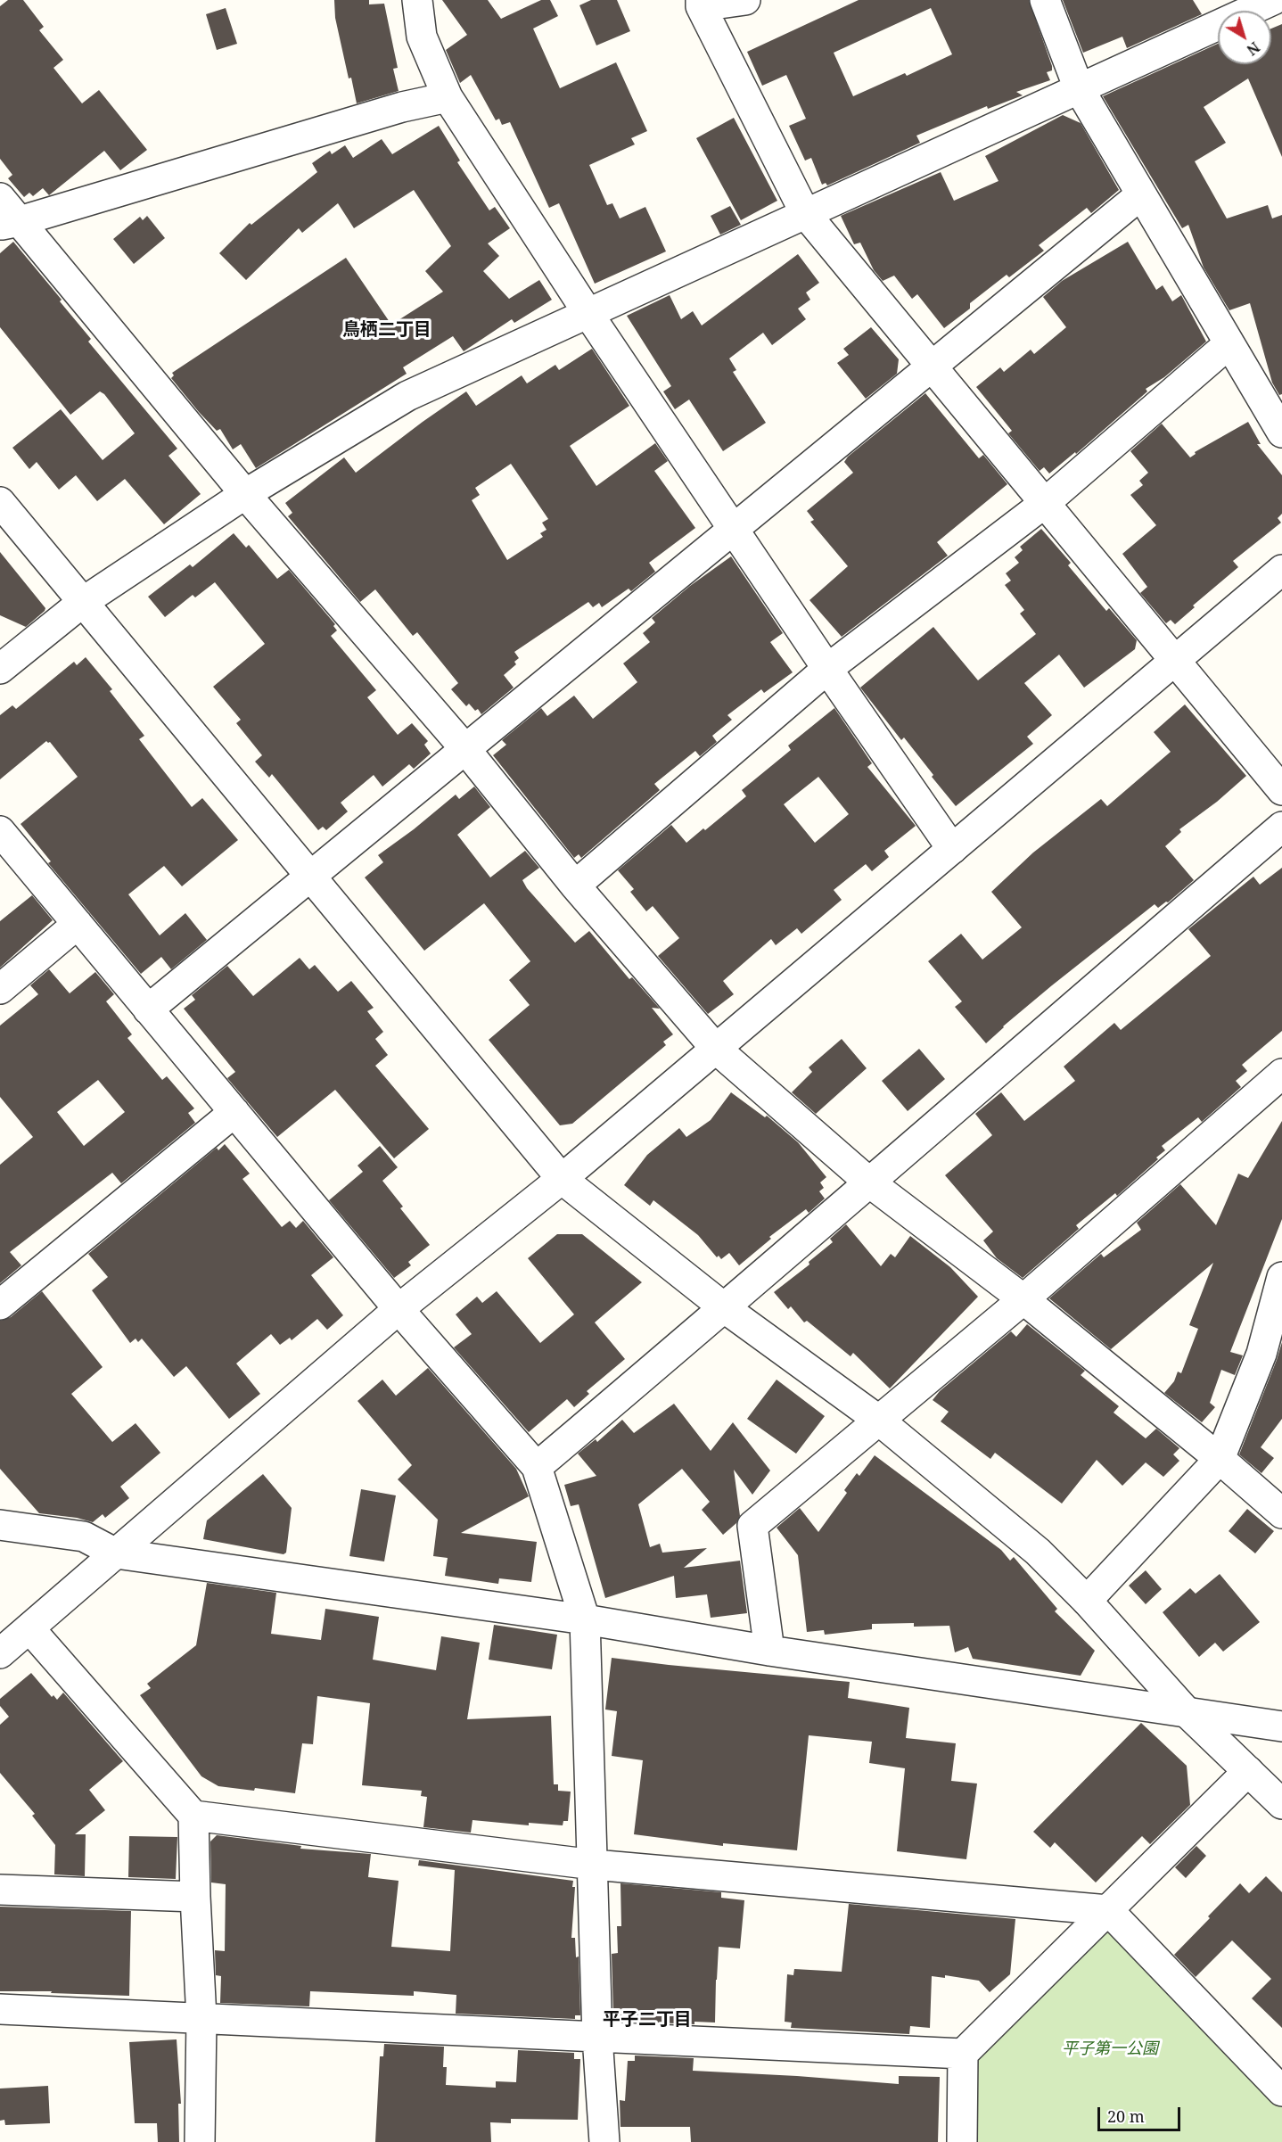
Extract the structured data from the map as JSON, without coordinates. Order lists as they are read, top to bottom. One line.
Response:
{"districts":["鳥栖二丁目","平子二丁目"],"parks":["平子第一公園"],"scale_bar":"20 m","north":"bottom right"}
